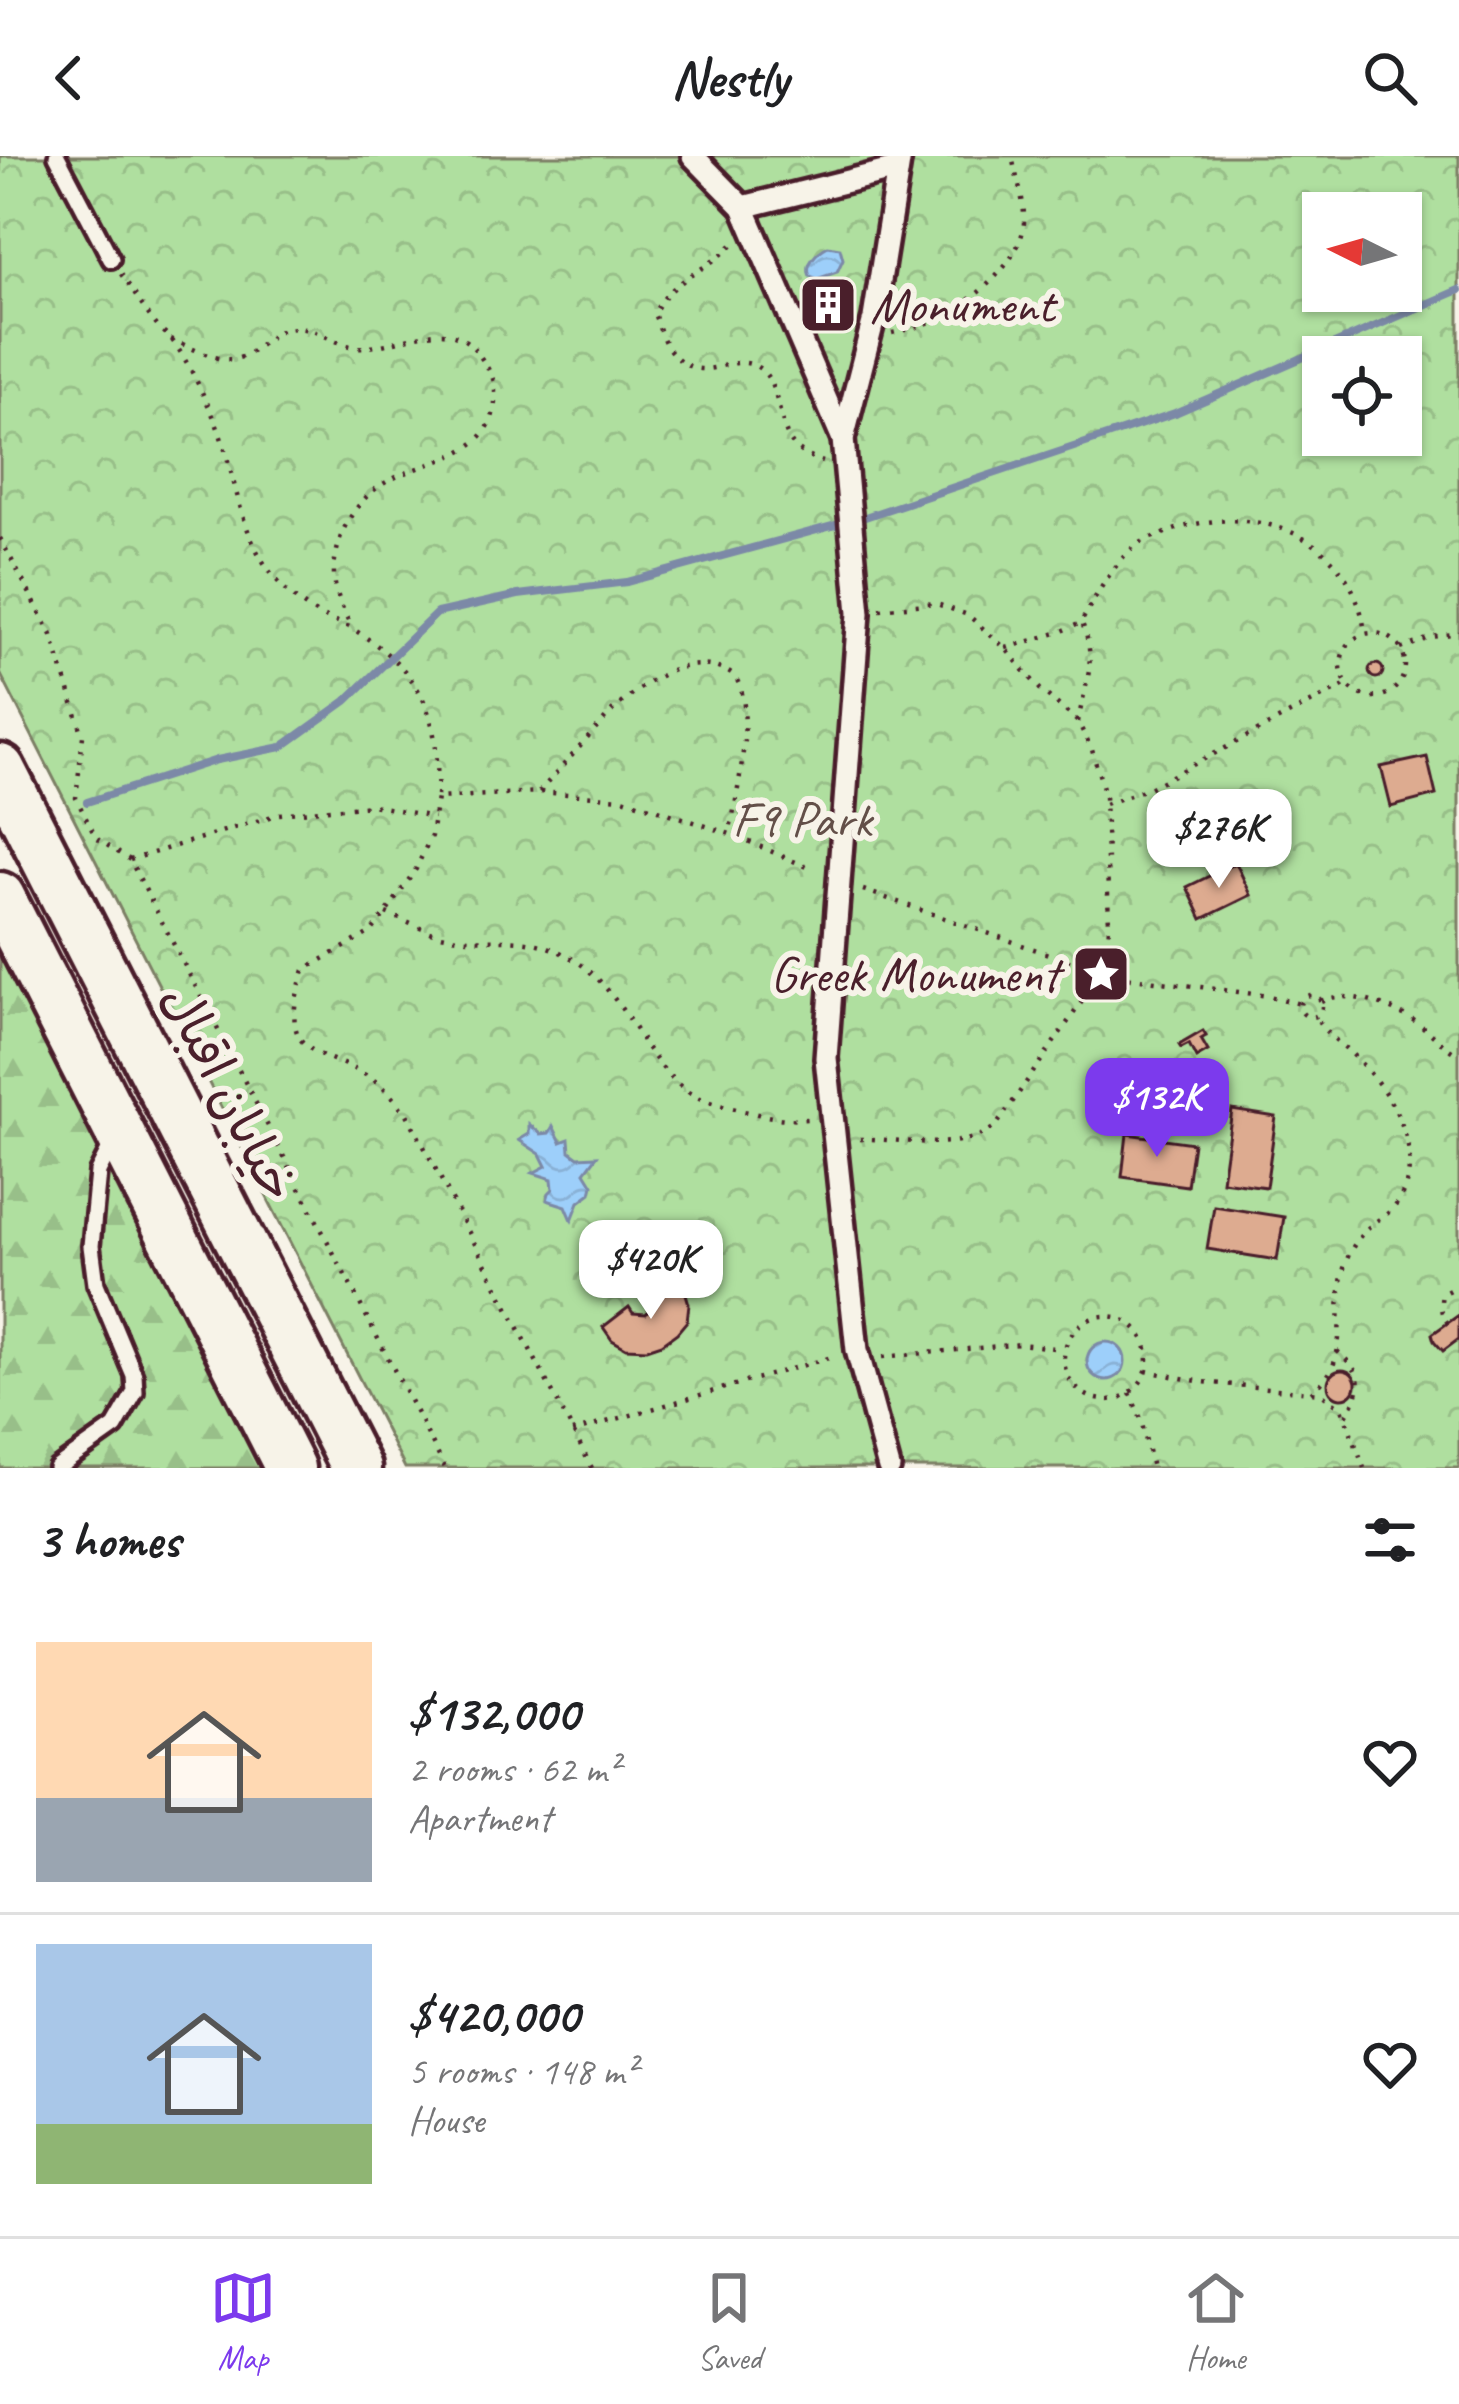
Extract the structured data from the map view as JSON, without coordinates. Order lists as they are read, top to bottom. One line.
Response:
{"streets":{"main road":["خیابان اقبال"]},"parks":["F9 Park"],"places":{"building":["Monument"],"place":["Greek Monument"]},"north":"left","page":{"header":"Nestly","price":["$276K","$132K","$420K"],"heading":"3 homes","list":[{"name":"$132,000","note":"2 rooms · 62 m² · Apartment"},{"name":"$420,000","note":"5 rooms · 148 m² · House"}],"tabs":["Map","Saved","Home"]}}
